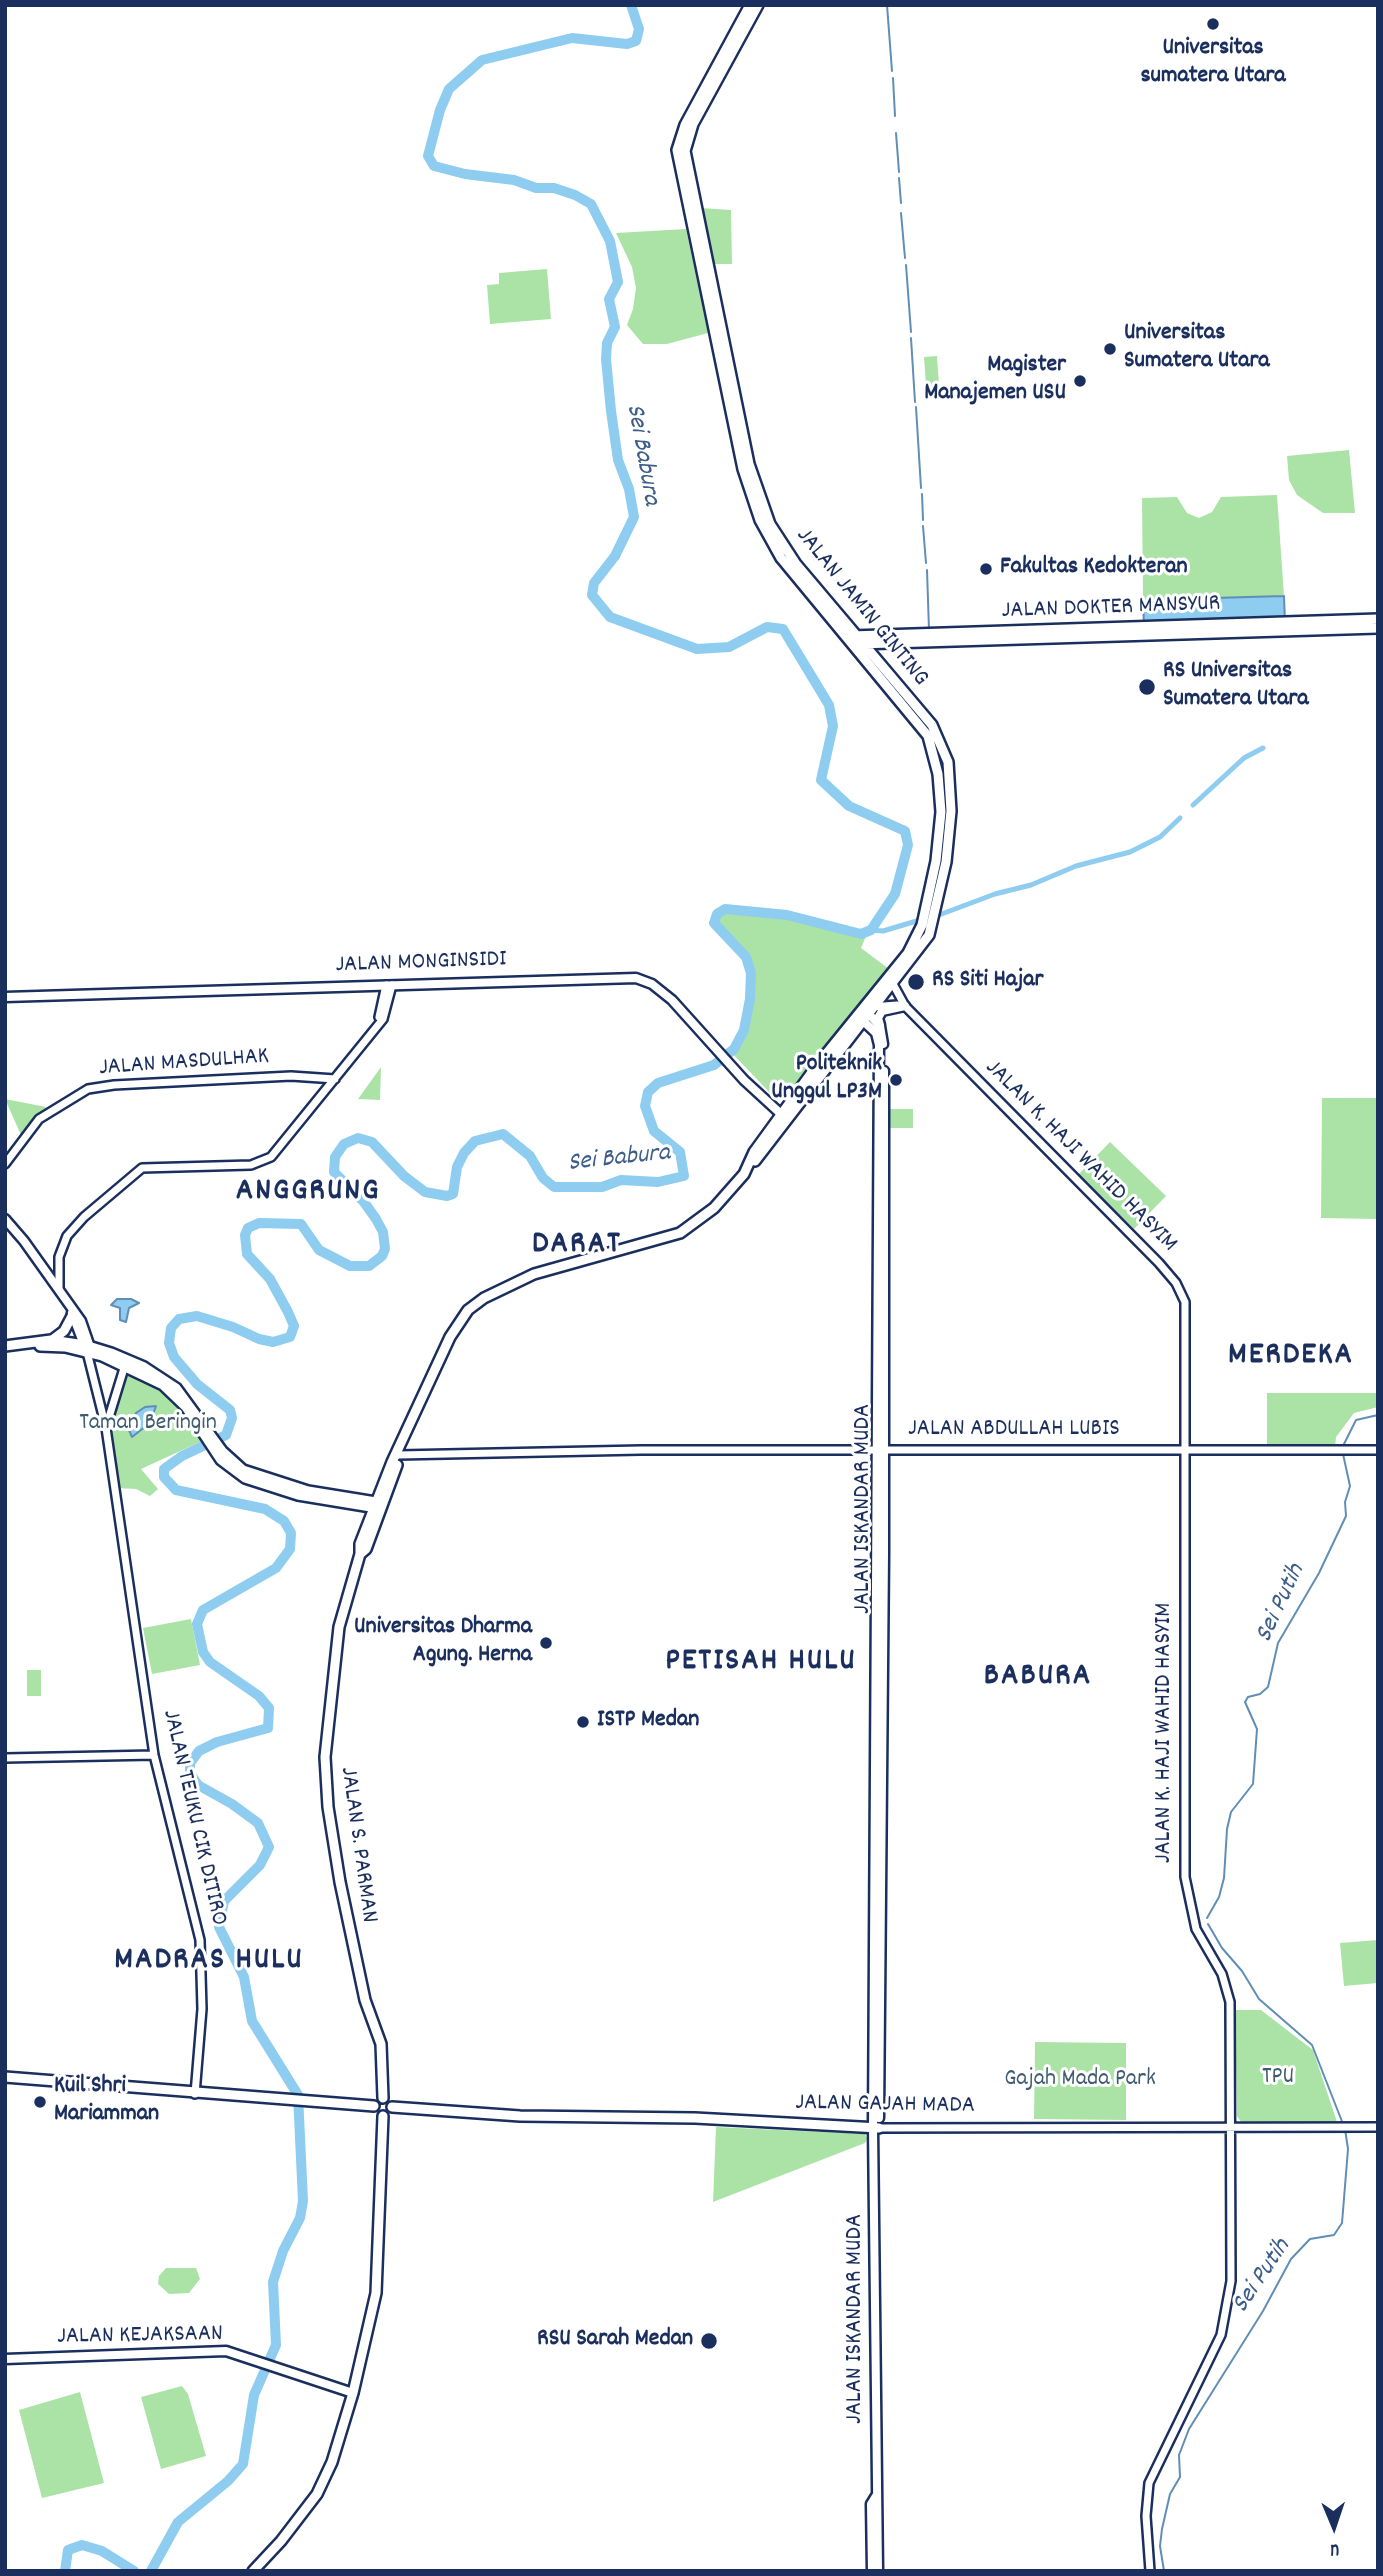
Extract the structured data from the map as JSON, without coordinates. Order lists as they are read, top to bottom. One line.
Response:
{"streets":{"main road":["JALAN JAMIN GINTING","JALAN DOKTER MANSYUR","JALAN MONGINSIDI","JALAN ISKANDAR MUDA","JALAN S. PARMAN","JALAN GAJAH MADA","JALAN KEJAKSAAN"],"street":["JALAN MASDULHAK","JALAN K. HAJI WAHID HASYIM","JALAN ABDULLAH LUBIS","JALAN TEUKU CIK DITIRO"]},"crossings":[["JALAN JAMIN GINTING","JALAN DOKTER MANSYUR"],["JALAN JAMIN GINTING","JALAN K. HAJI WAHID HASYIM"],["JALAN JAMIN GINTING","JALAN ISKANDAR MUDA"],["JALAN K. HAJI WAHID HASYIM","JALAN ABDULLAH LUBIS"],["JALAN K. HAJI WAHID HASYIM","JALAN GAJAH MADA"],["JALAN ABDULLAH LUBIS","JALAN ISKANDAR MUDA"],["JALAN ISKANDAR MUDA","JALAN GAJAH MADA"]],"districts":["ANGGRUNG","DARAT","MERDEKA","PETISAH HULU","BABURA","MADRAS HULU"],"water":["Sei Babura","Sei Putih"],"parks":["Taman Beringin","TPU","Gajah Mada Park"],"places":["Universitas sumatera Utara","Universitas Sumatera Utara","Magister Manajemen USU","Fakultas Kedokteran","RS Universitas Sumatera Utara","RS Siti Hajar","Politeknik Unggul LP3M","Universitas Dharma Agung. Herna","ISTP Medan","Kuil Shri Mariamman","RSU Sarah Medan"],"north":"bottom"}
